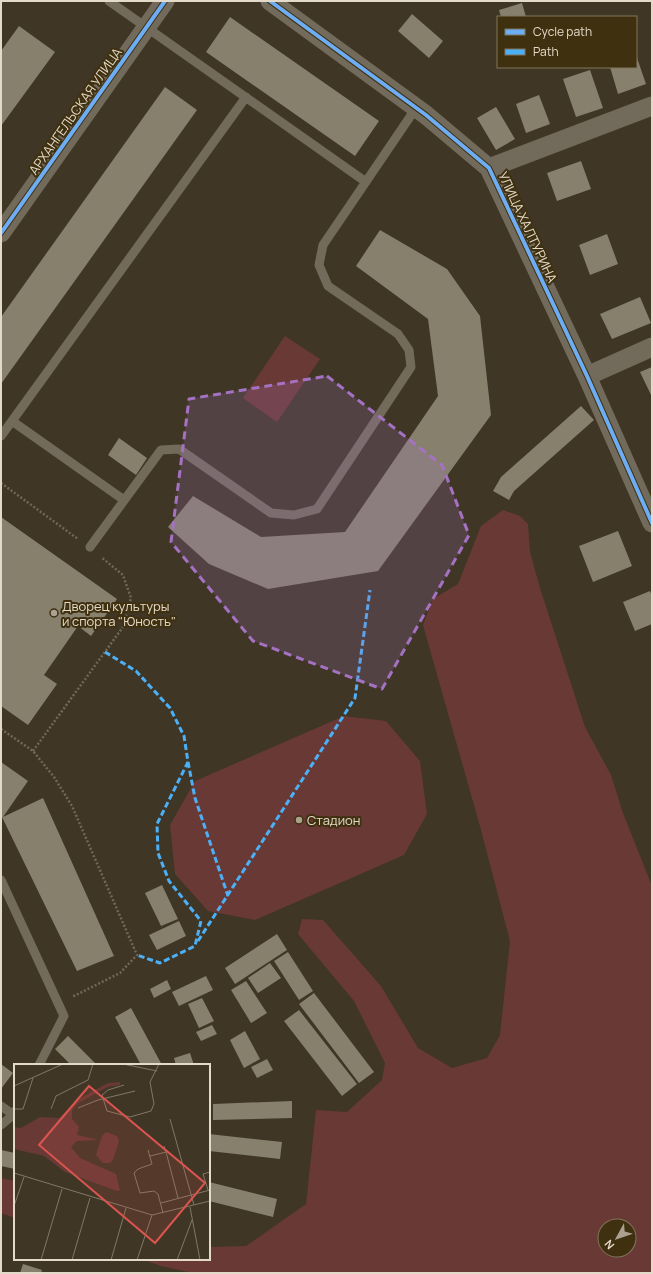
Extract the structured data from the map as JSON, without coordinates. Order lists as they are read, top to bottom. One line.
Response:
{"streets":{"street":["АРХАНГЕЛЬСКАЯ УЛИЦА","УЛИЦА ХАЛТУРИНА"]},"places":["Дворец культуры и спорта \"Юность\"","Стадион"],"legend":["Cycle path","Path"],"north":"bottom left"}
